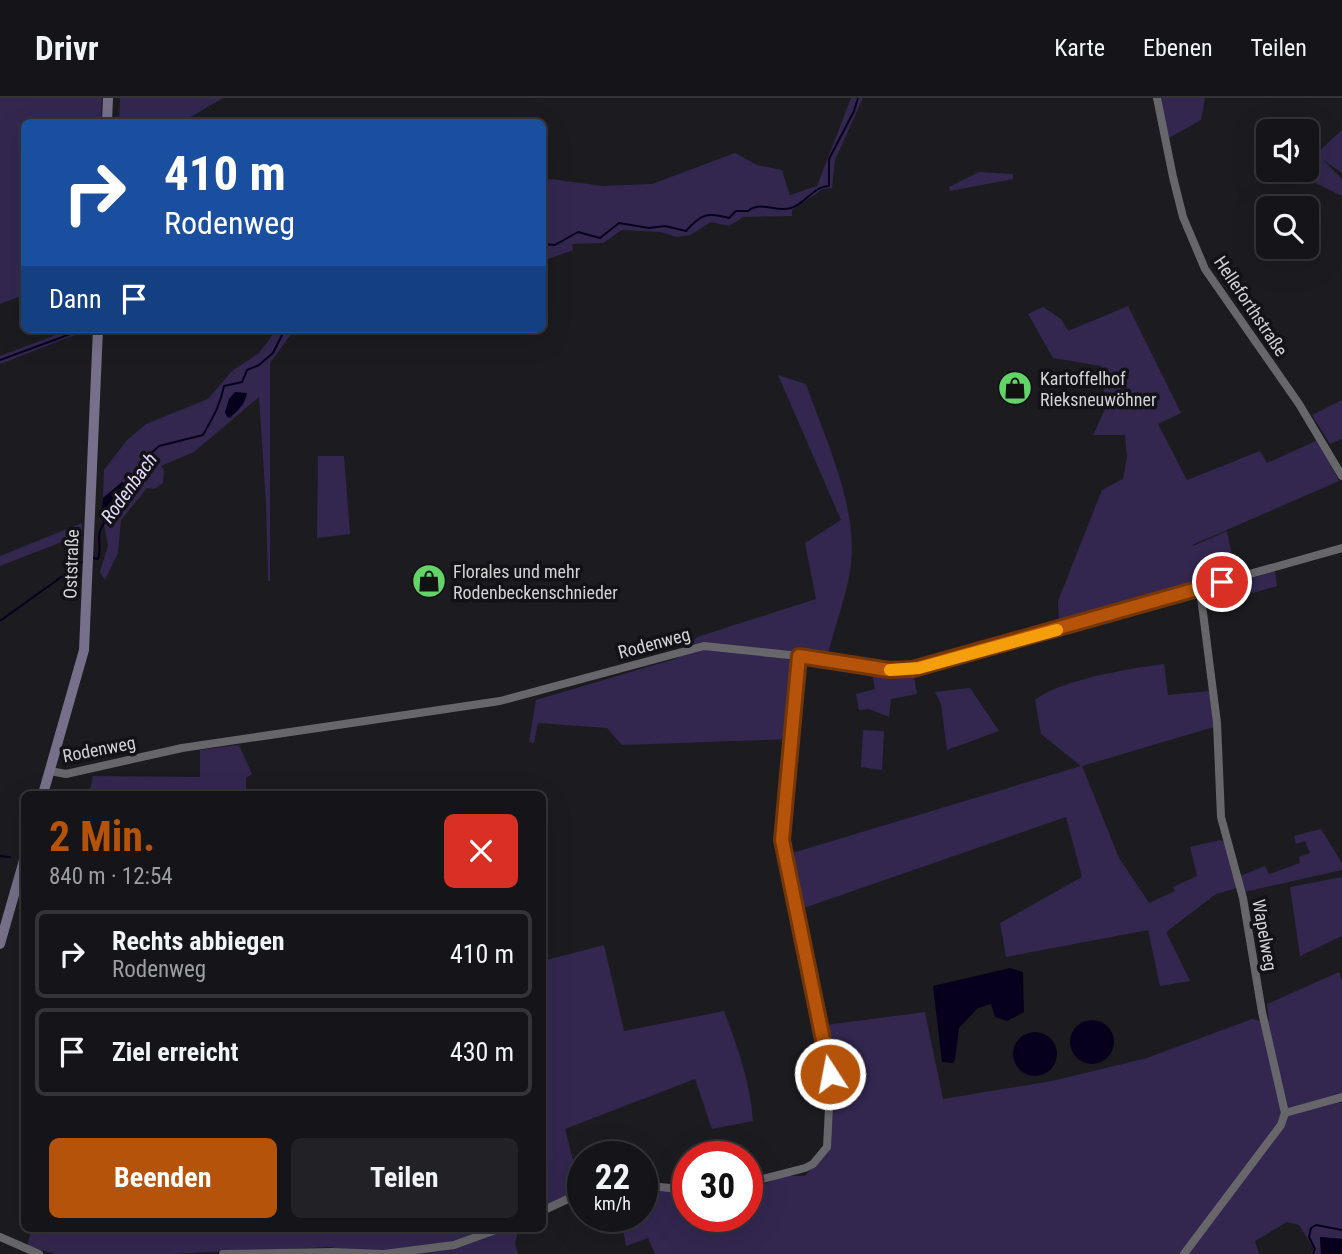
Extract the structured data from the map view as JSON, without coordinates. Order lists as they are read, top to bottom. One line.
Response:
{"streets":{"main road":["Oststraße"],"street":["Helleforthstraße","Rodenweg","Wapelweg"]},"crossings":[["Oststraße","Rodenweg"],["Rodenweg","Wapelweg"]],"water":["Rodenbach"],"places":{"shop":["Kartoffelhof Rieksneuwöhner","Florales und mehr Rodenbeckenschnieder"]},"page":{"header":"Drivr","nav":["Karte","Ebenen","Teilen"],"turn":["410 m","Rodenweg"],"then":"Dann","heading":["2 Min.","840 m · 12:54"],"list":[{"name":"Rechts abbiegen","note":"Rodenweg","value":"410 m"},{"name":"Ziel erreicht","value":"430 m"}],"buttons":["Beenden","Teilen"],"speed":"22 km/h","limit":"30"}}
